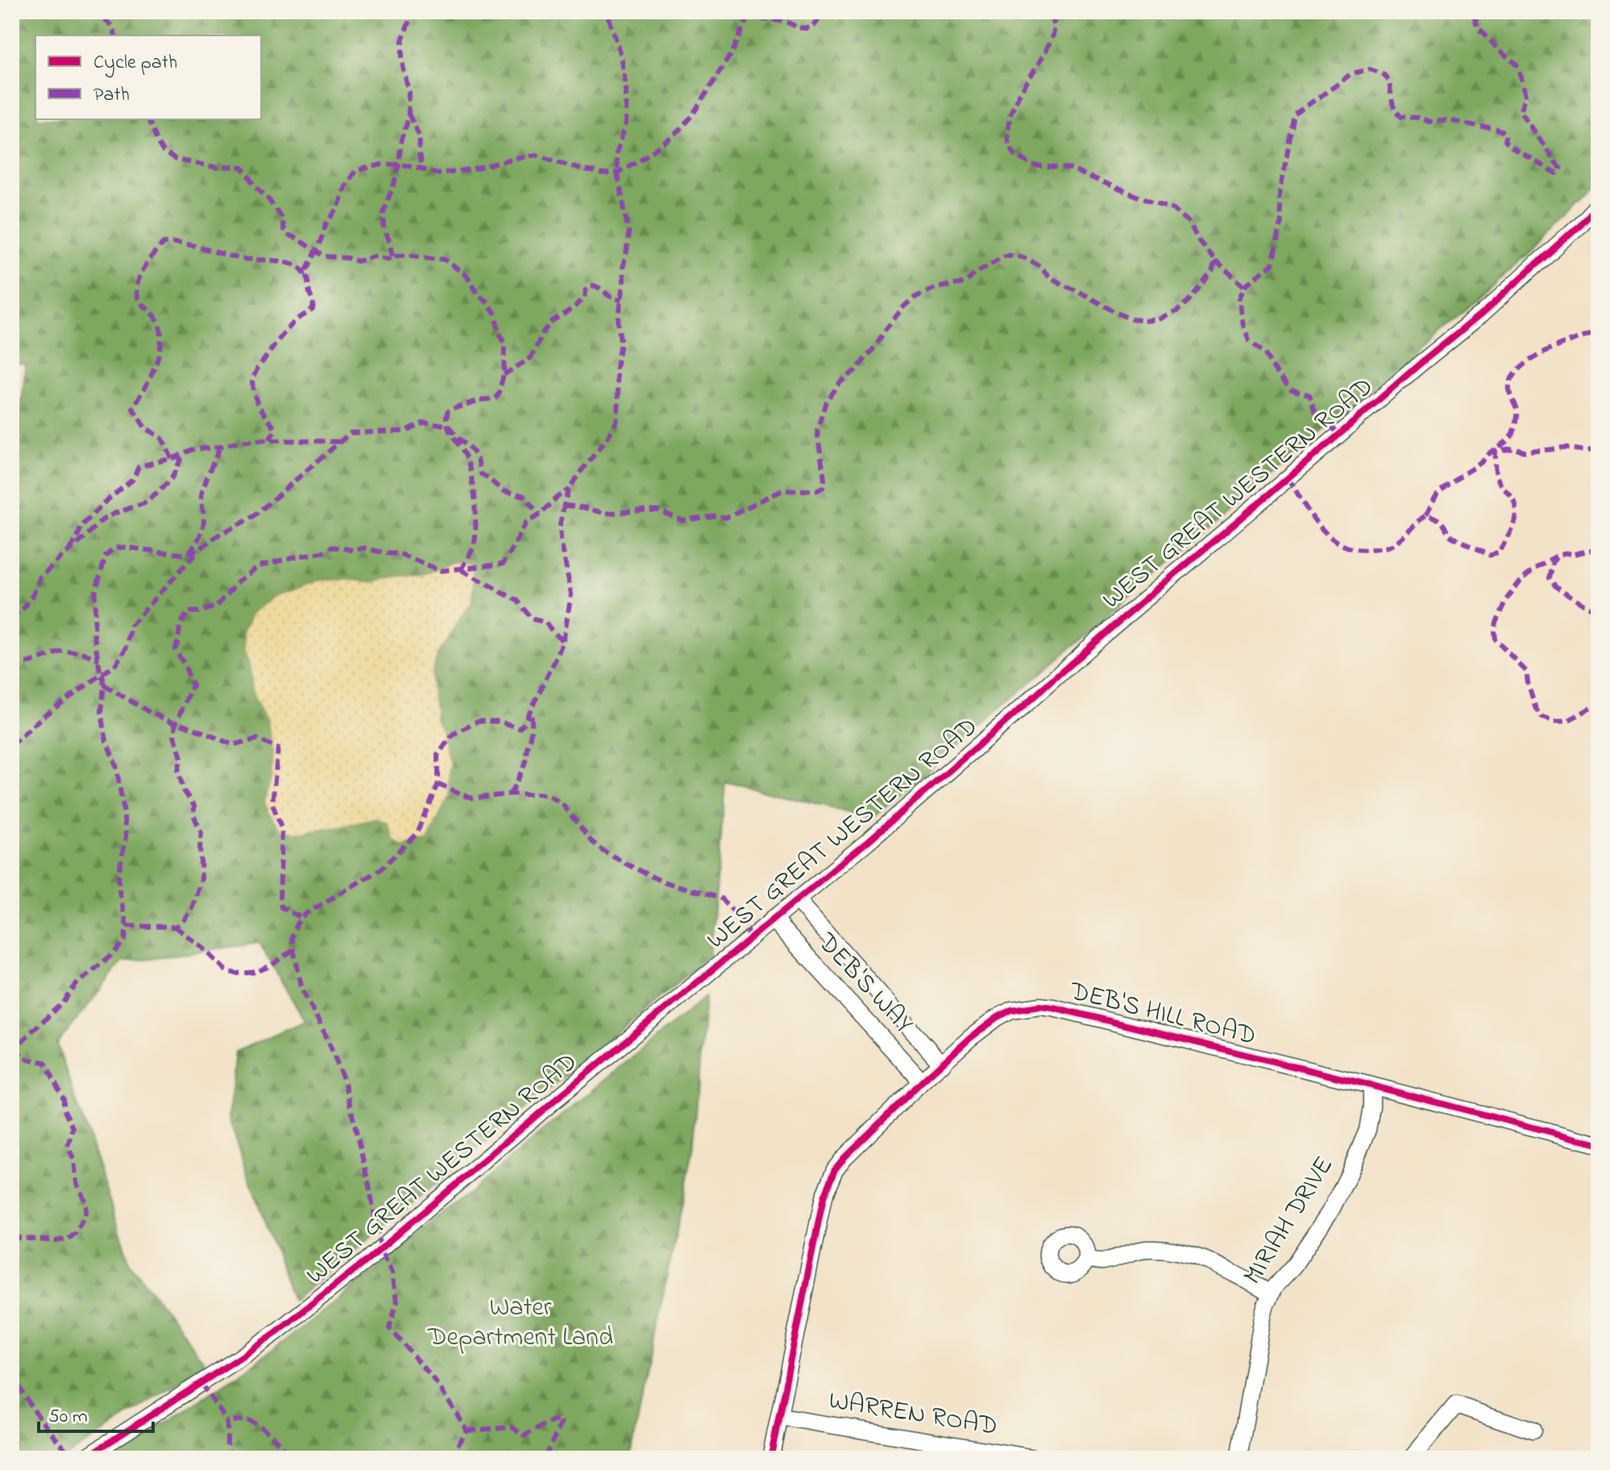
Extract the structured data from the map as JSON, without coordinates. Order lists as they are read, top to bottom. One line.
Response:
{"streets":{"street":["WEST GREAT WESTERN ROAD","DEB'S WAY","DEB'S HILL ROAD","MIRIAH DRIVE","WARREN ROAD"]},"crossings":[["WEST GREAT WESTERN ROAD","DEB'S WAY"],["DEB'S WAY","DEB'S HILL ROAD"],["DEB'S HILL ROAD","MIRIAH DRIVE"],["DEB'S HILL ROAD","WARREN ROAD"]],"parks":["Water Department Land"],"legend":["Cycle path","Path"],"scale_bar":"50 m"}
